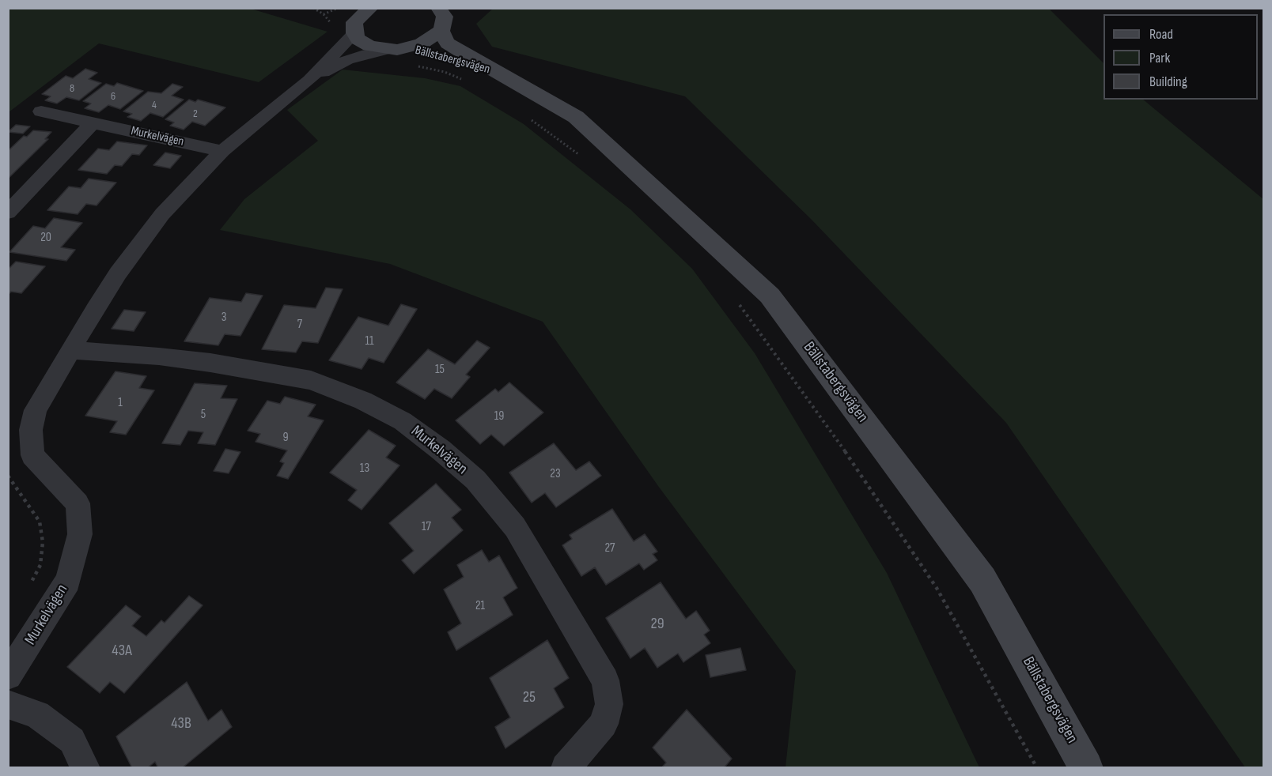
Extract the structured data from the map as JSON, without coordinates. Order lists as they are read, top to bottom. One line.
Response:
{"streets":{"street":["Bällstabergsvägen","Murkelvägen"]},"crossings":[["Bällstabergsvägen","Murkelvägen"]],"house_numbers":["8","6","4","2","20","3","7","11","15","1","5","19","9","13","23","17","27","21","29","43A","25","43B"],"legend":["Road","Park","Building"]}
